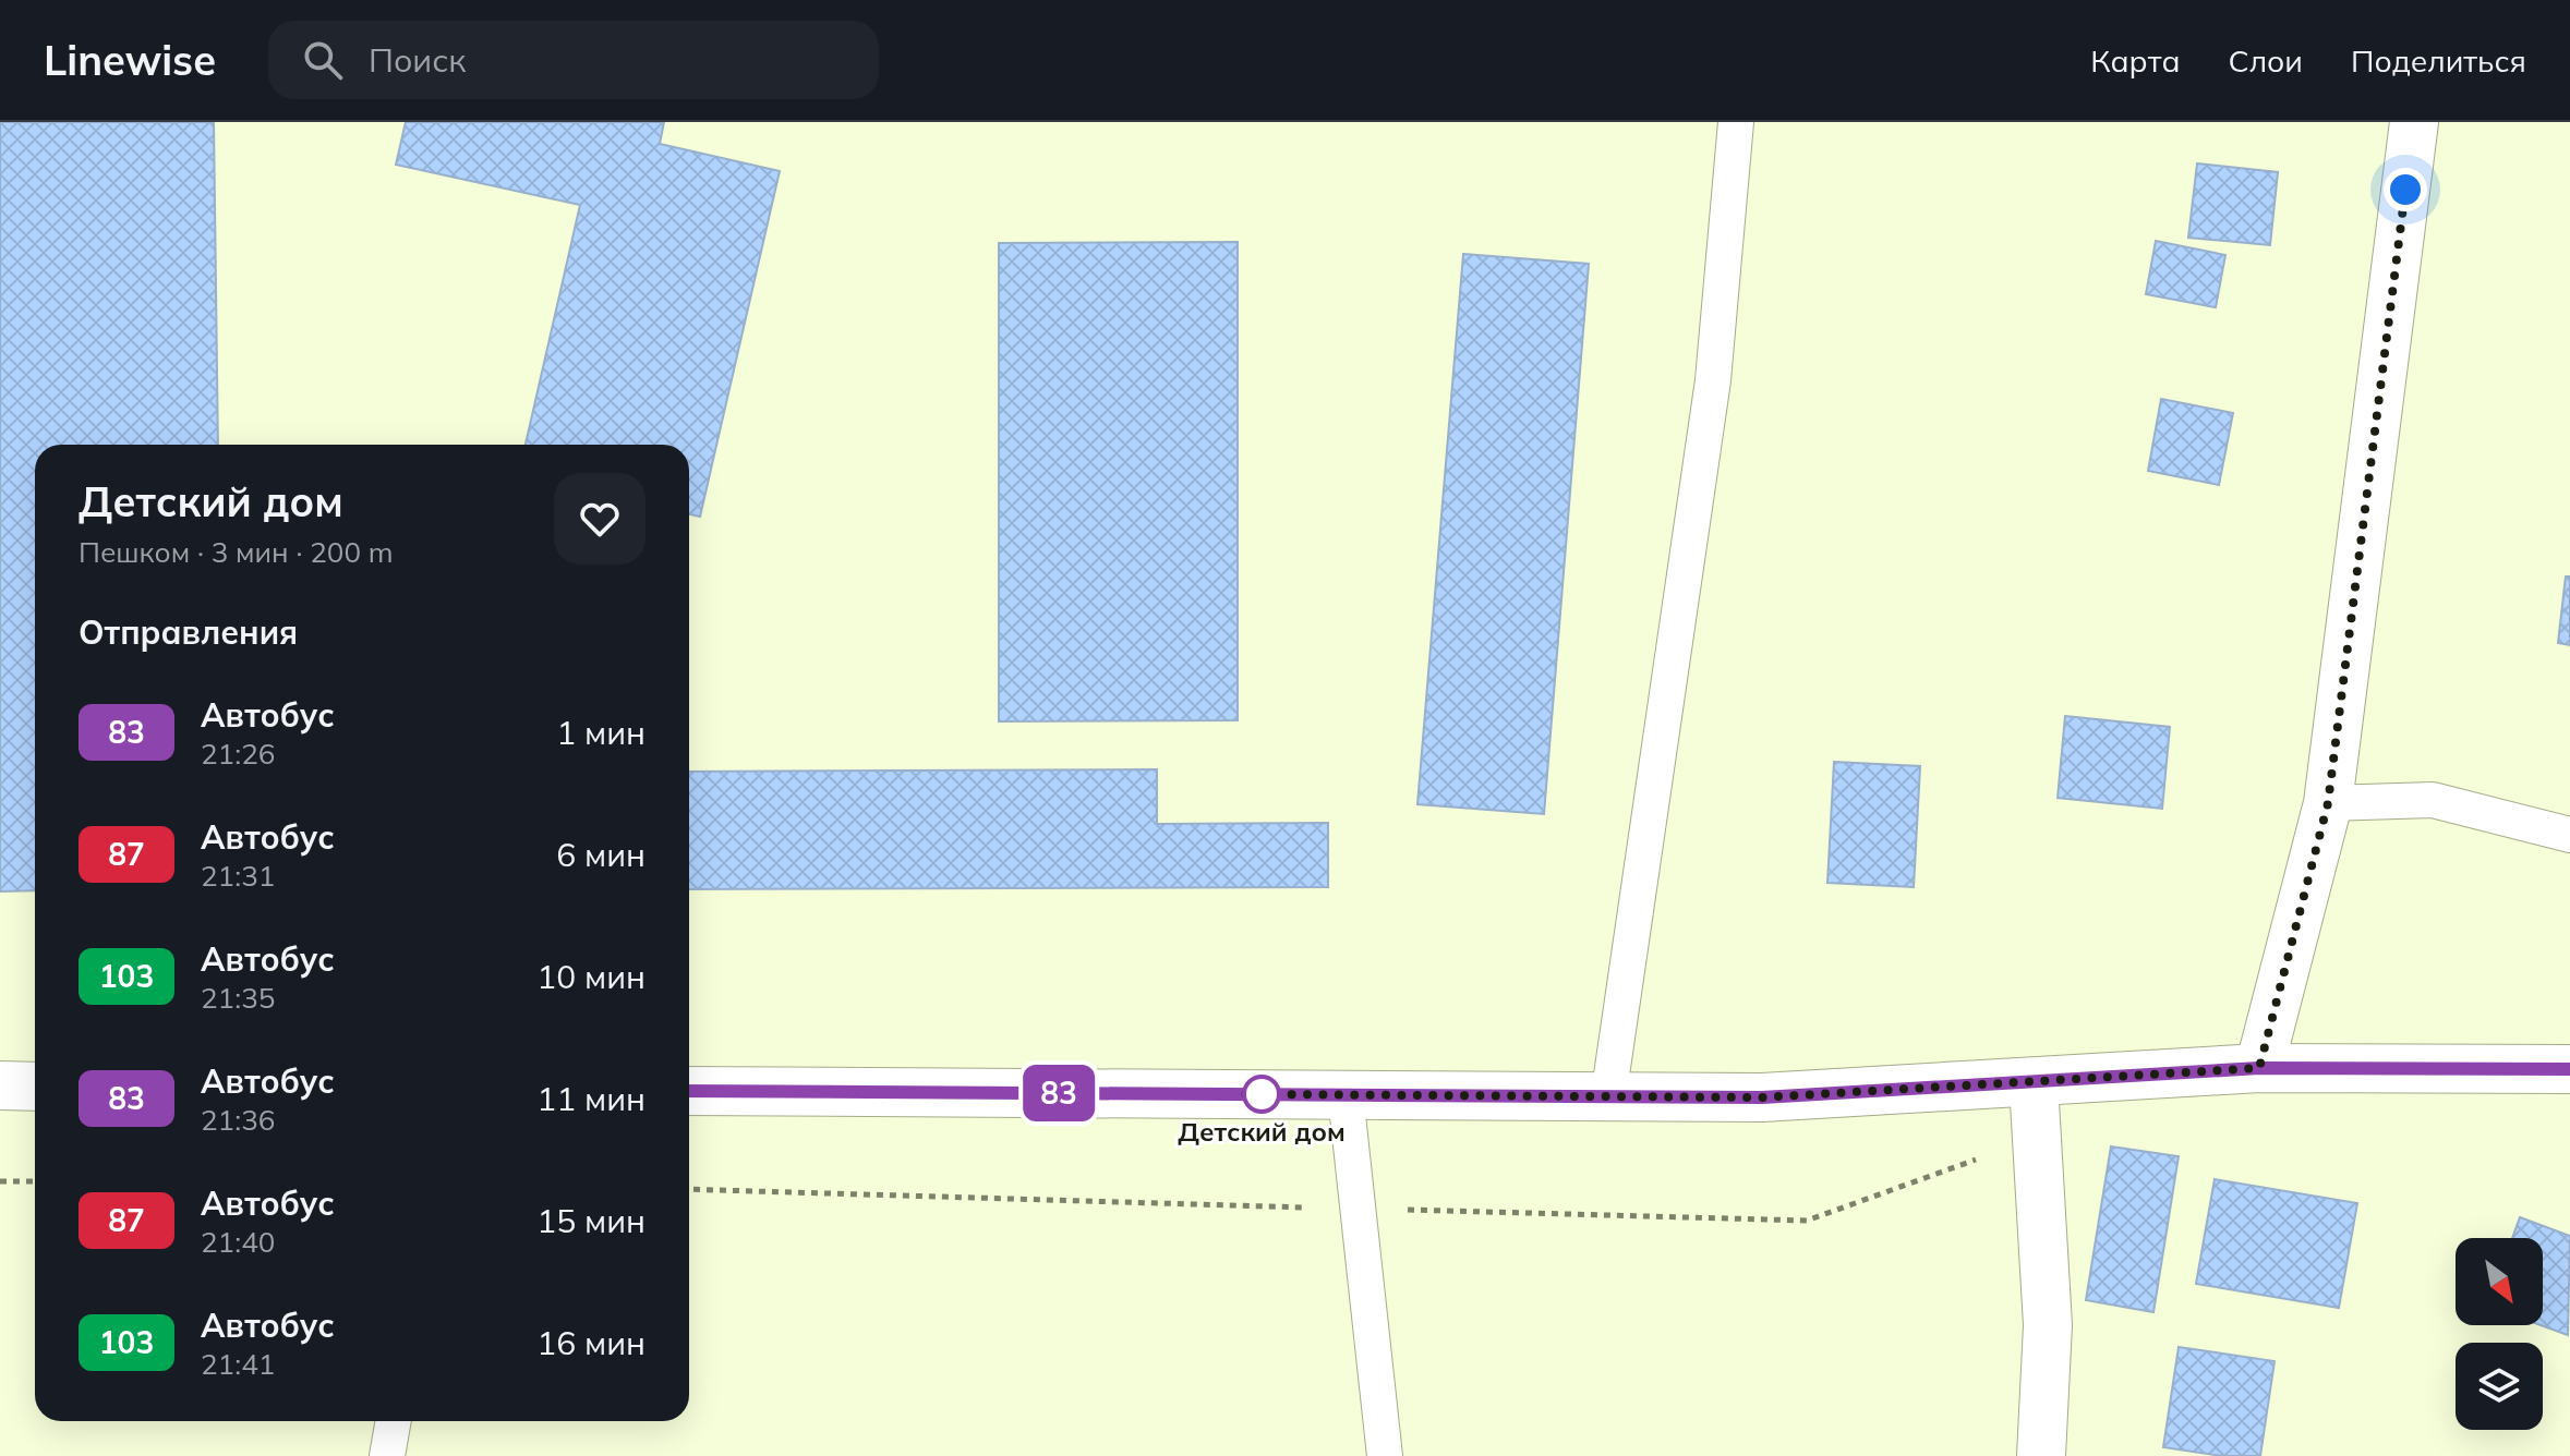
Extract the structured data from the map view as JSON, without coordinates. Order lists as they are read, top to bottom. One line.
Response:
{"places":["Детский дом"],"lines":["bus line 83"],"north":"bottom right","page":{"header":"Linewise","search":"Поиск","nav":["Карта","Слои","Поделиться"],"on_map":"83","heading":[["Детский дом","Пешком · 3 мин · 200 m"],"Отправления"],"list":[{"mark":"83","name":"Автобус","note":"21:26","value":"1 мин"},{"mark":"87","name":"Автобус","note":"21:31","value":"6 мин"},{"mark":"103","name":"Автобус","note":"21:35","value":"10 мин"},{"mark":"83","name":"Автобус","note":"21:36","value":"11 мин"},{"mark":"87","name":"Автобус","note":"21:40","value":"15 мин"},{"mark":"103","name":"Автобус","note":"21:41","value":"16 мин"}]}}
